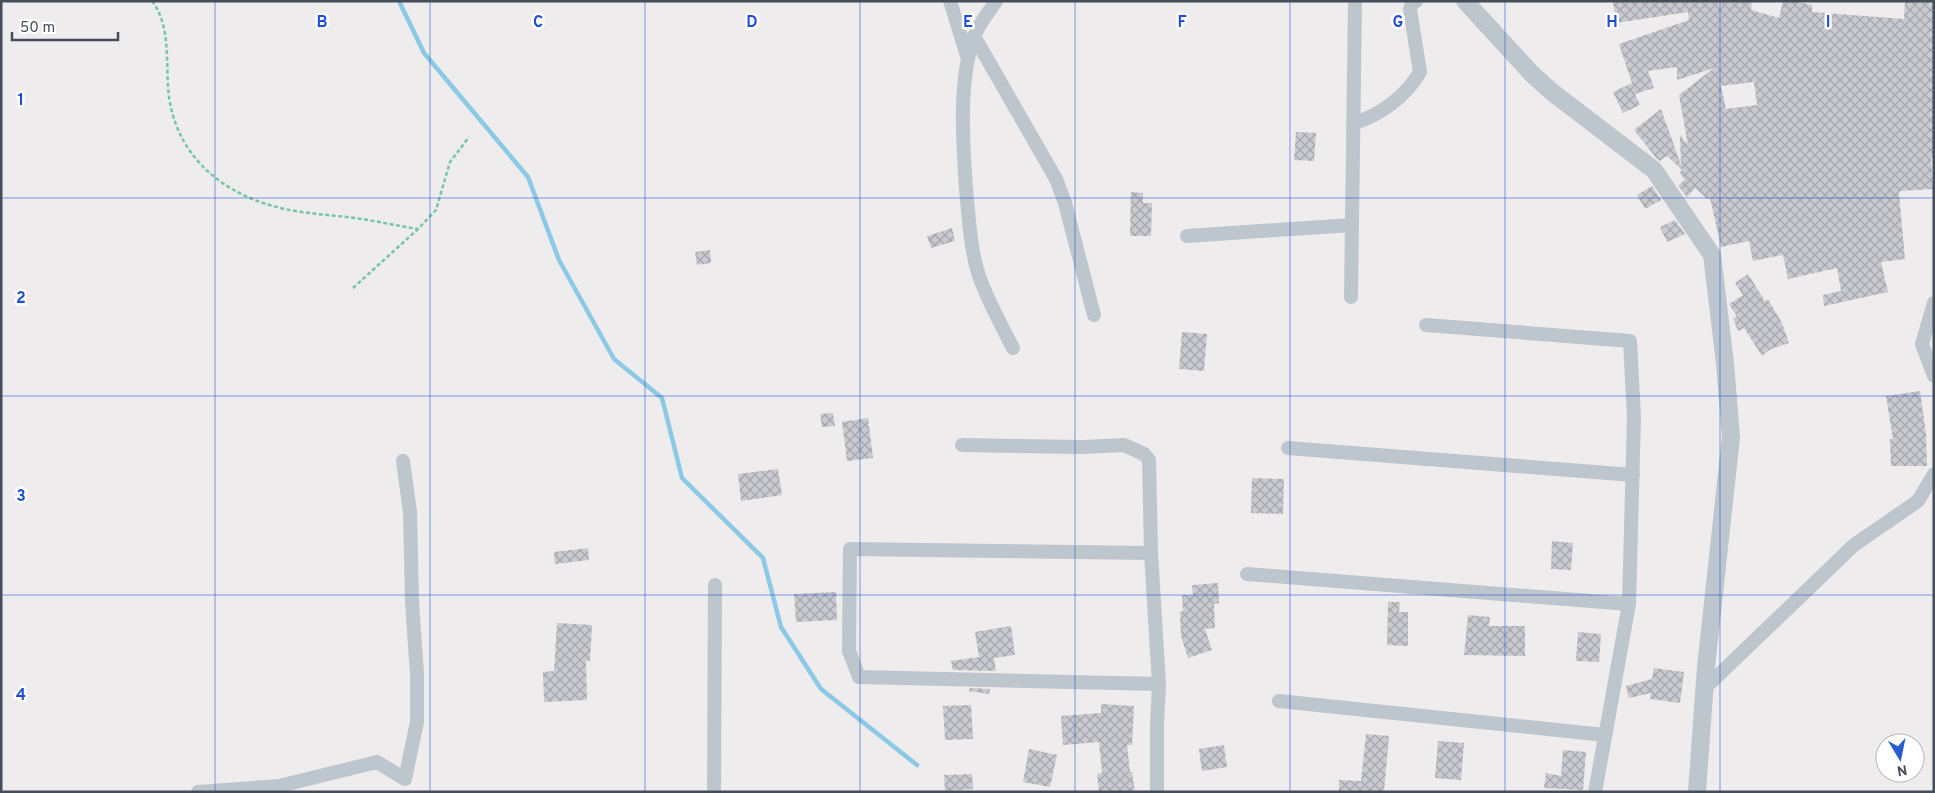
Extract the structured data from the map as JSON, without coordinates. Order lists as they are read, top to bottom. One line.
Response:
{"scale_bar":"50 m","north":"bottom","grid":{"columns":["B","C","D","E","F","G","H","I"],"rows":["1","2","3","4"]}}
